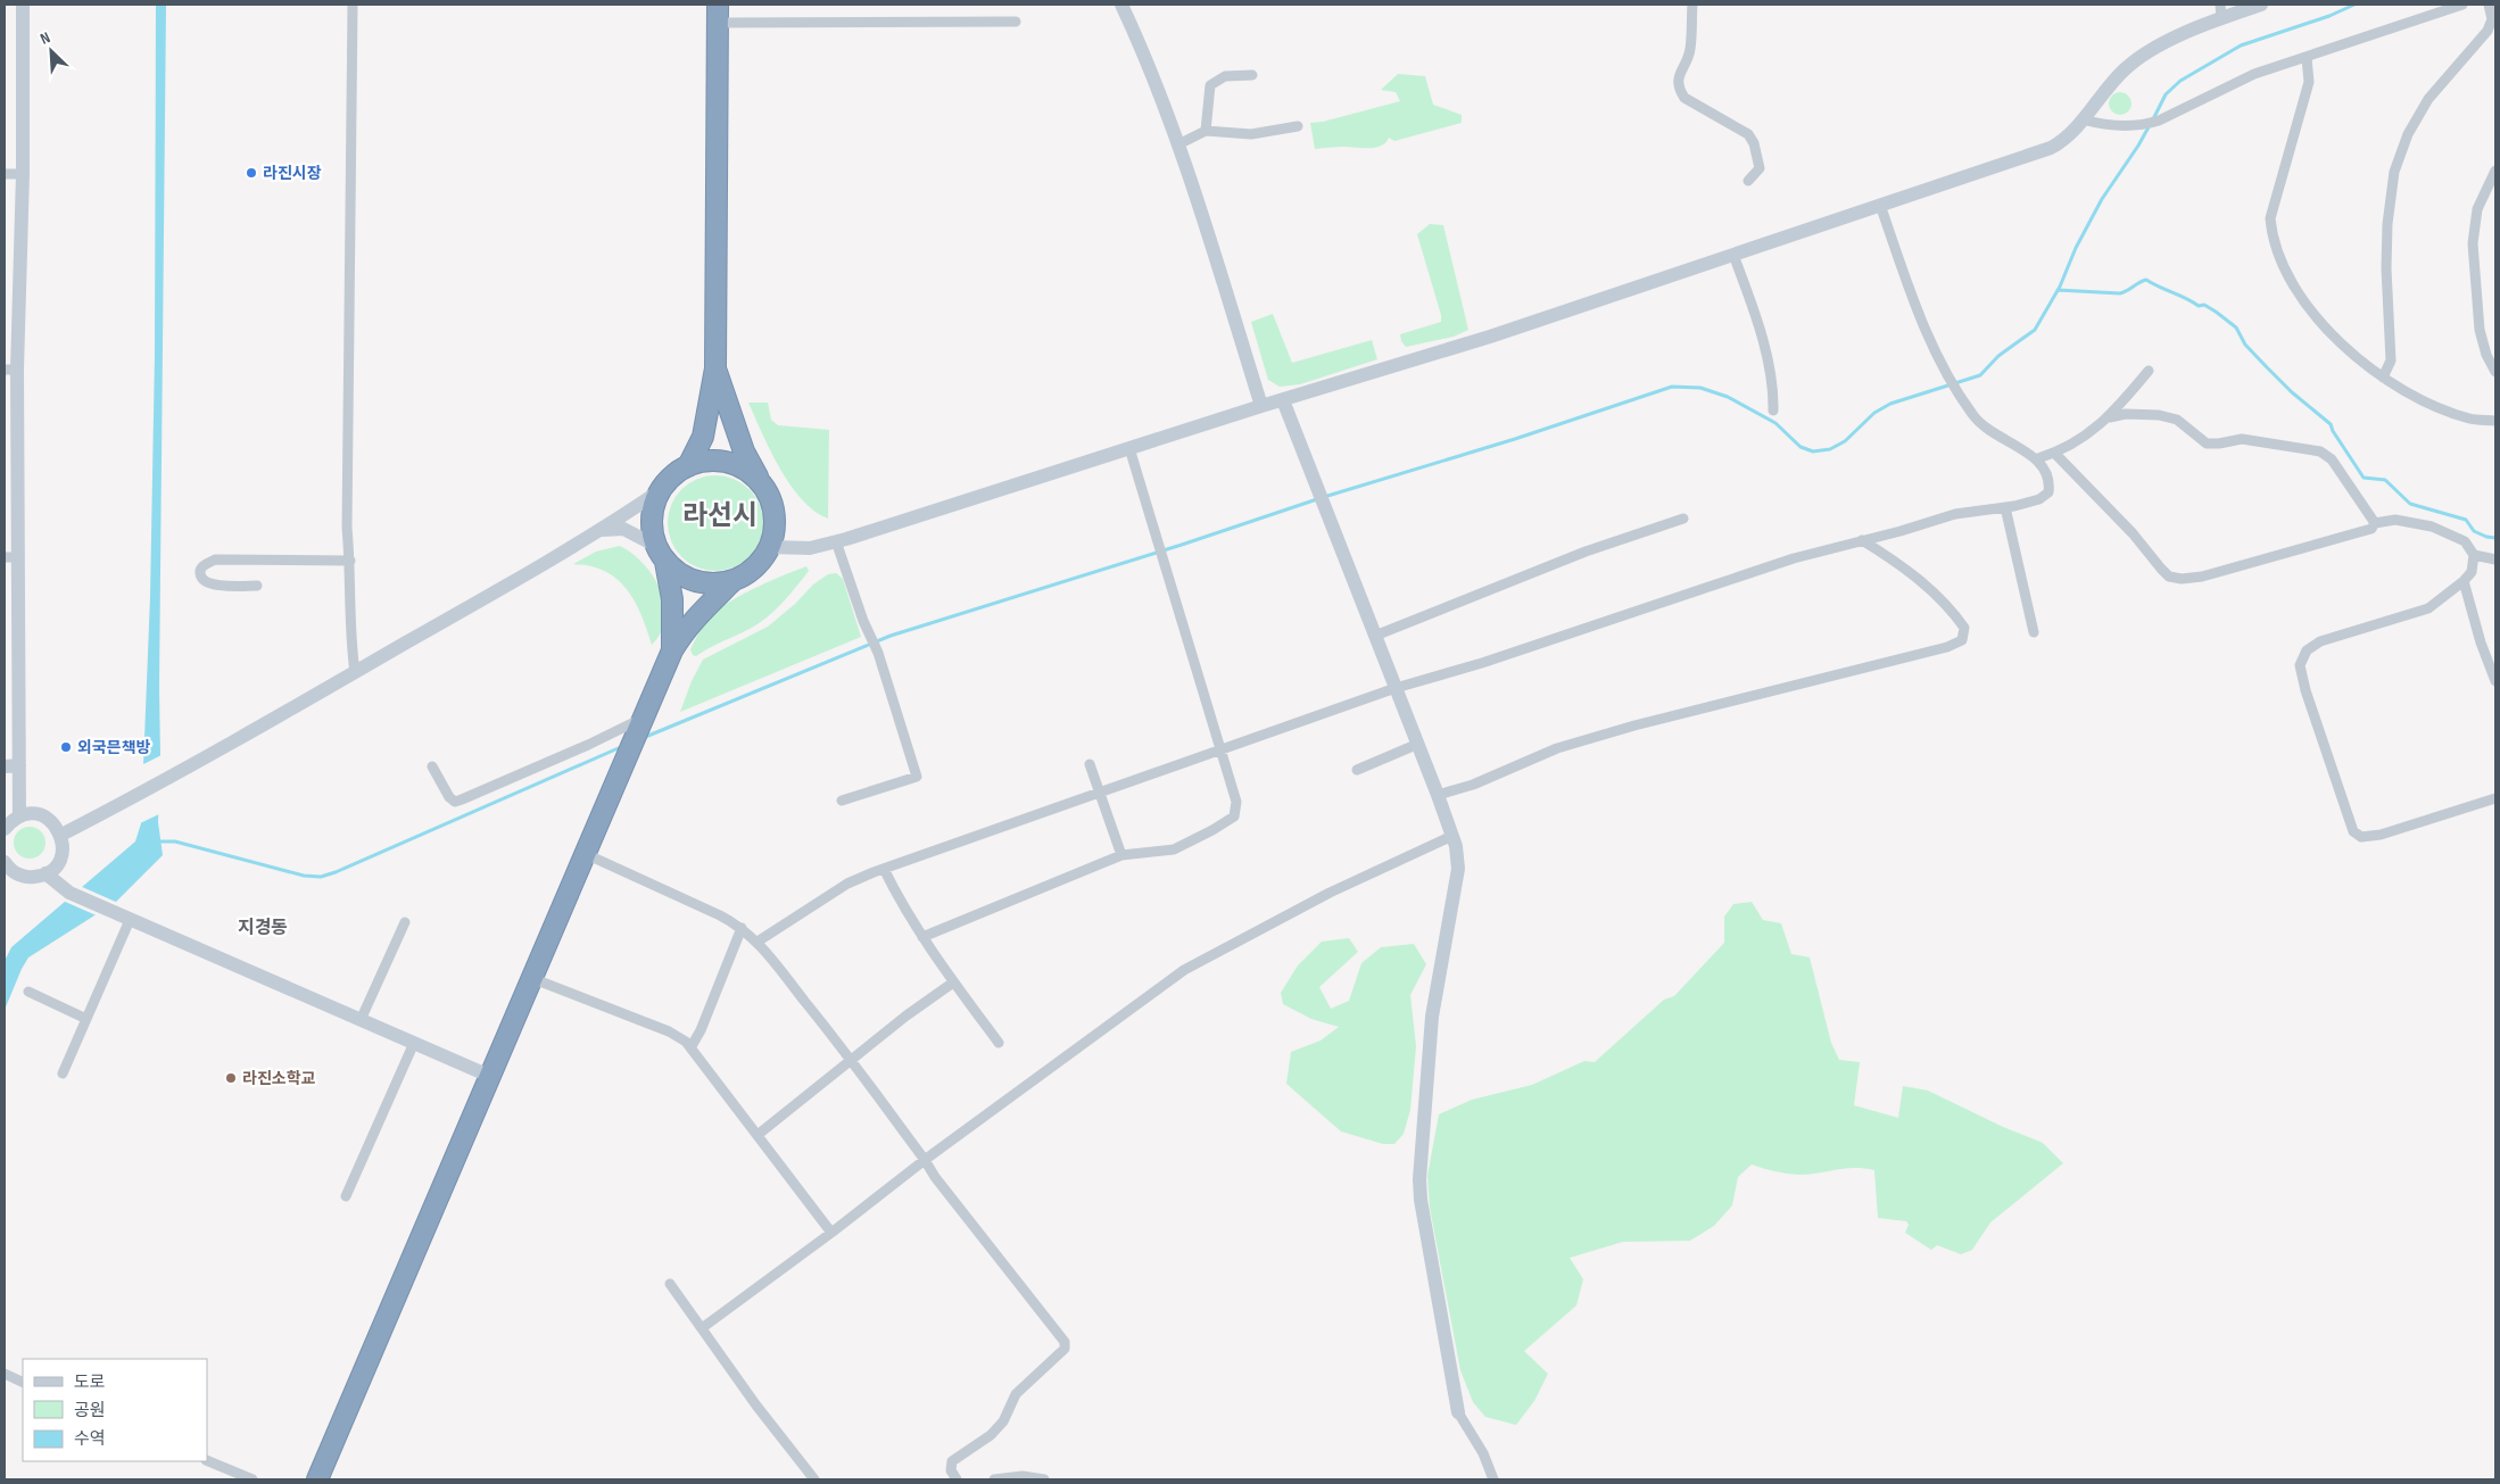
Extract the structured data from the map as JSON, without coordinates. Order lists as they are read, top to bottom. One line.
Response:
{"districts":["라선시","지경동"],"places":["라진시장","외국믄책방","라진소학교"],"legend":["도로","공원","수역"],"north":"top left"}
